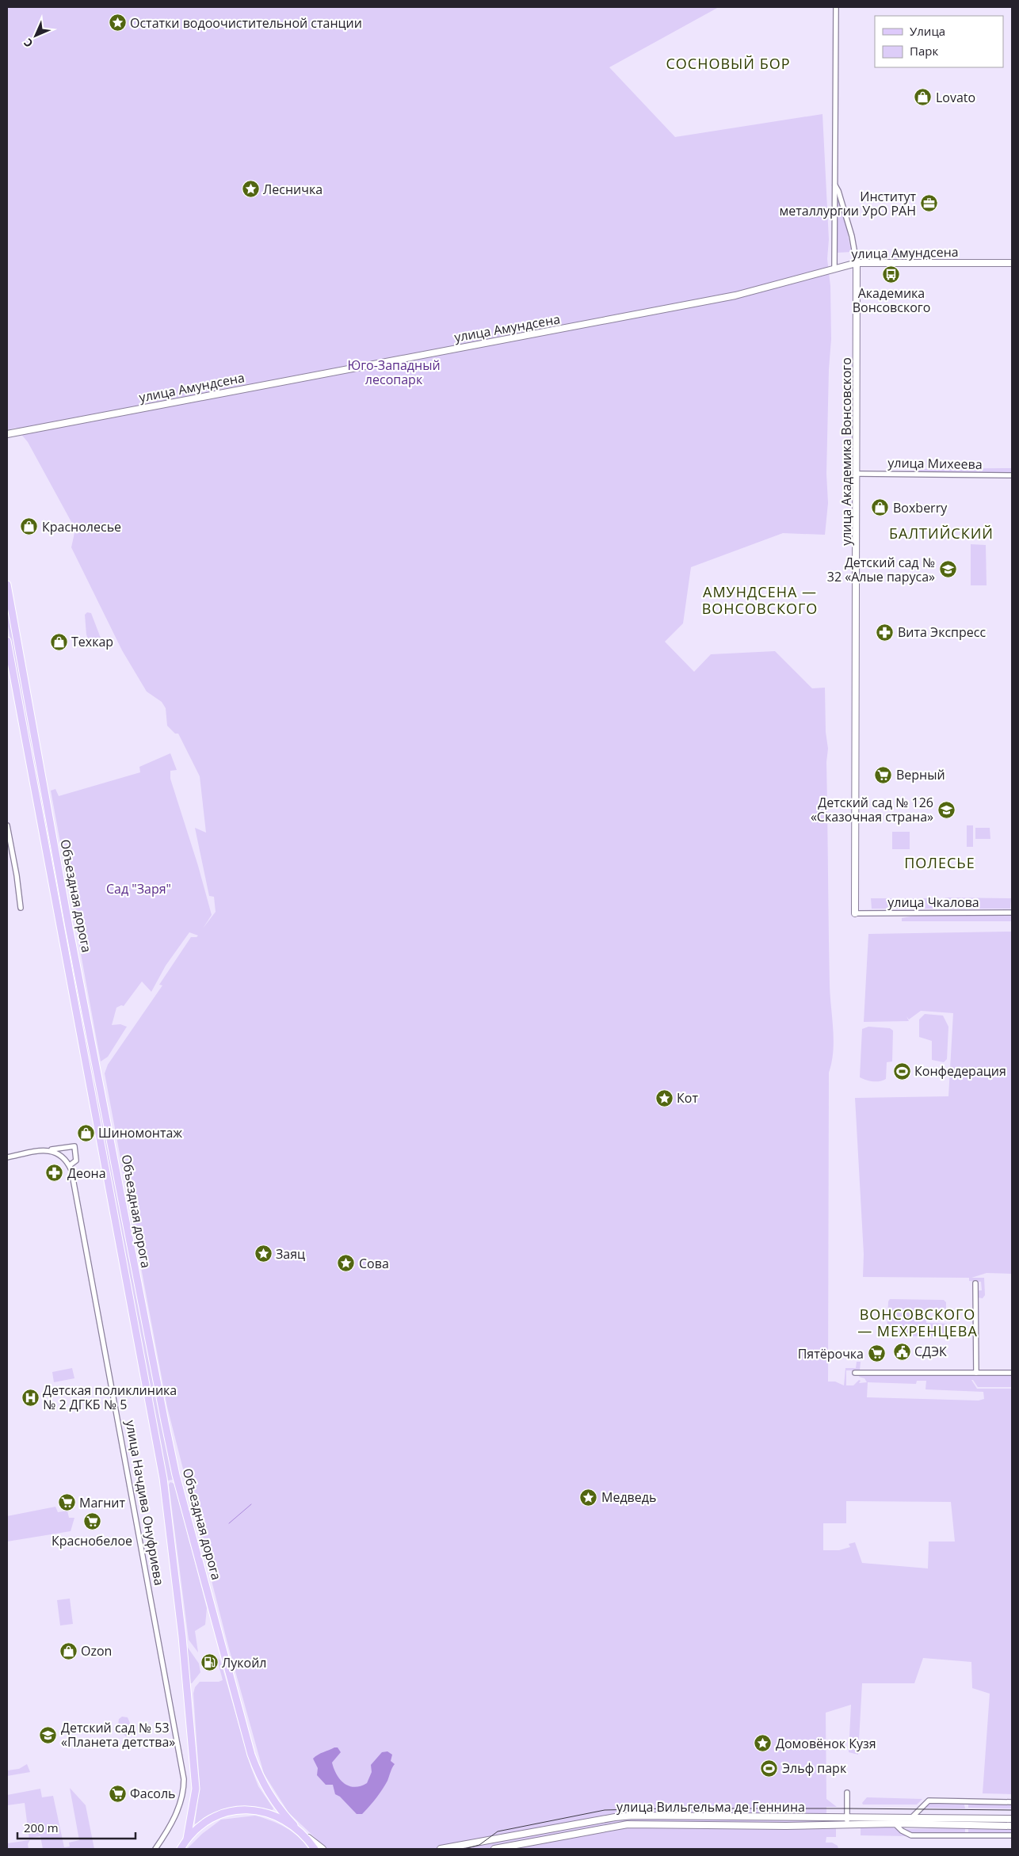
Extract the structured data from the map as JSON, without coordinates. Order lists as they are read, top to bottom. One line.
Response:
{"streets":{"main road":["улица Амундсена","улица Академика Вонсовского","Объездная дорога","улица Вильгельма де Геннина"],"street":["улица Михеева","улица Чкалова","улица Начдива Онуфриева"]},"crossings":[["улица Амундсена","улица Академика Вонсовского"],["улица Академика Вонсовского","улица Михеева"],["улица Академика Вонсовского","улица Чкалова"]],"districts":["СОСНОВЫЙ БОР","БАЛТИЙСКИЙ","АМУНДСЕНА — ВОНСОВСКОГО","ПОЛЕСЬЕ","ВОНСОВСКОГО — МЕХРЕНЦЕВА"],"parks":["Юго-Западный лесопарк","Сад \"Заря\""],"places":{"place":["Остатки водоочистительной станции","Лесничка","Кот","Заяц","Сова","Медведь","Домовёнок Кузя"],"shop":["Lovato","Boxberry","Краснолесье","Техкар","Шиномонтаж","Ozon"],"office":["Институт металлургии УрО РАН"],"bus stop":["Академика Вонсовского"],"school or university":["Детский сад № 32 «Алые паруса»","Детский сад № 126 «Сказочная страна»","Детский сад № 53 «Планета детства»"],"pharmacy":["Вита Экспресс","Деона"],"supermarket":["Верный","Пятёрочка","Магнит","Краснобелое","Фасоль"],"sports":["Конфедерация","Эльф парк"],"public building":["СДЭК"],"hospital":["Детская поликлиника № 2 ДГКБ № 5"],"fuel station":["Лукойл"]},"legend":["Улица","Парк"],"scale_bar":"200 m","north":"bottom left"}
